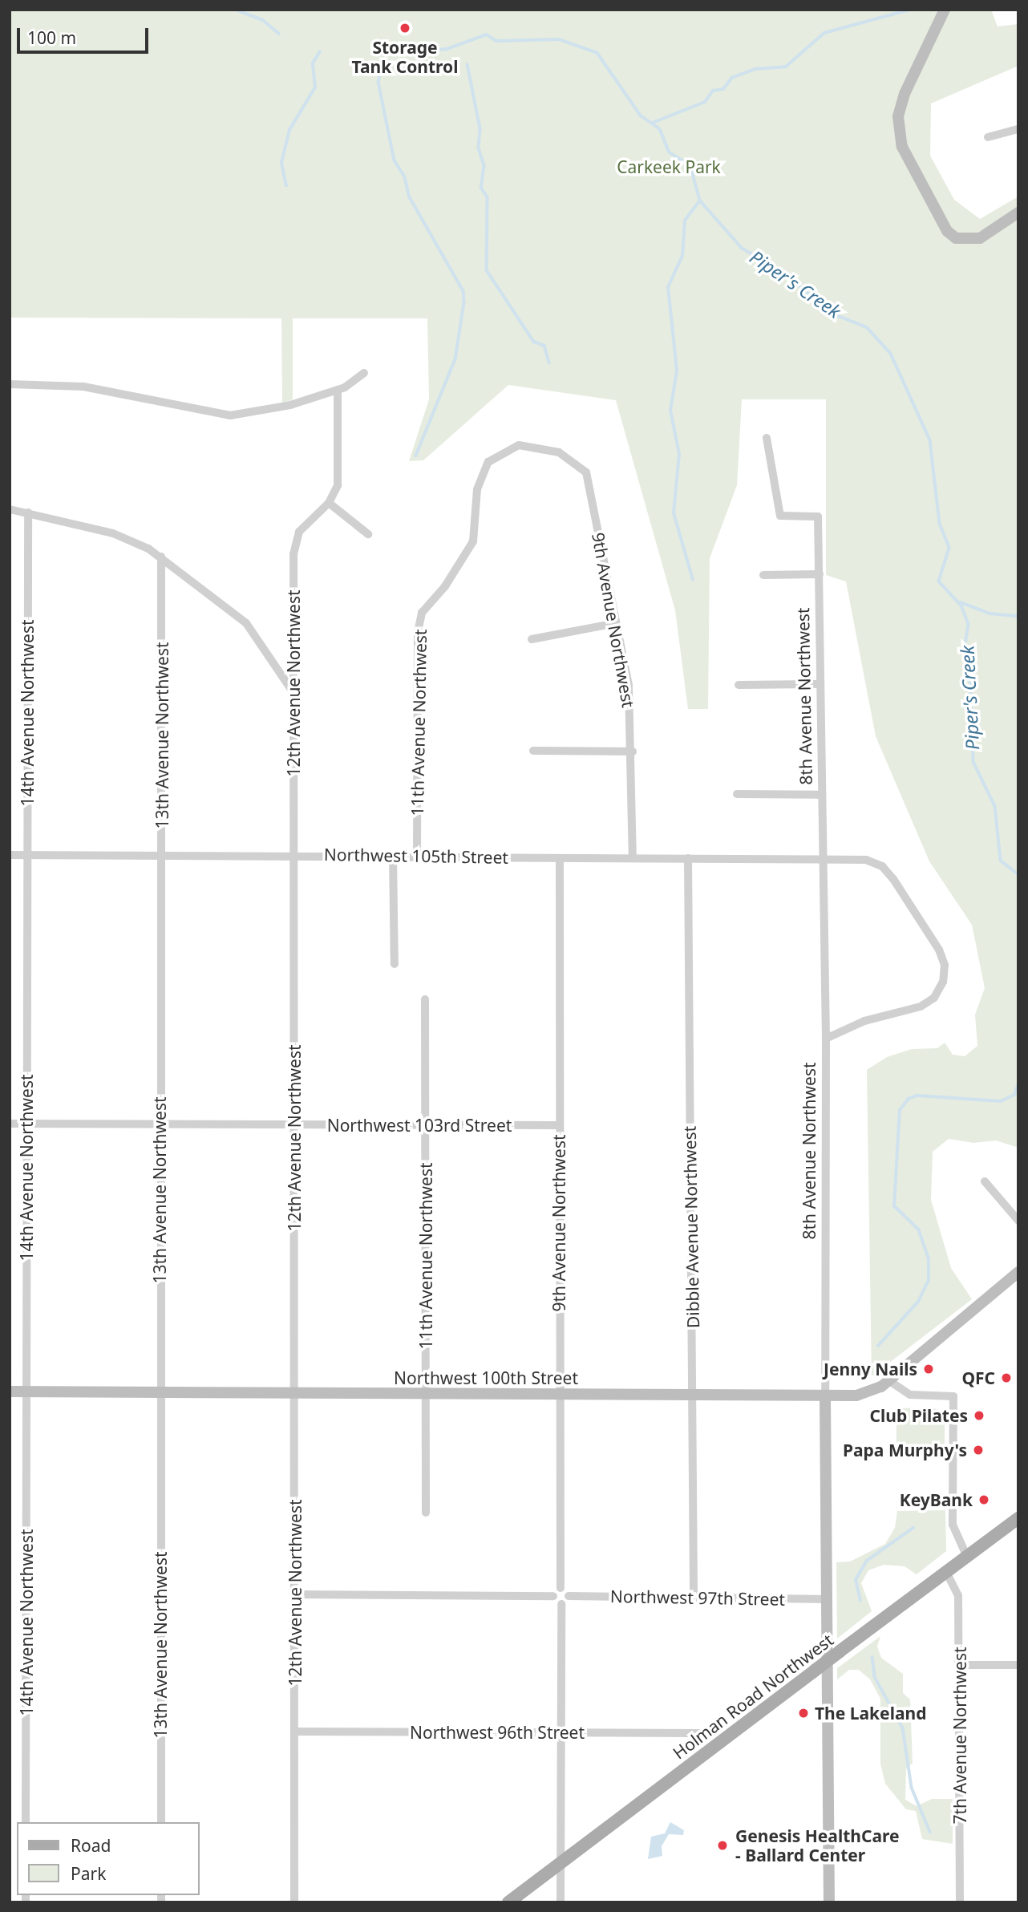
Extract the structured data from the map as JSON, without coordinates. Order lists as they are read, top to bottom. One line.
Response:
{"streets":{"main road":["8th Avenue Northwest","Northwest 100th Street","Holman Road Northwest"],"street":["9th Avenue Northwest","12th Avenue Northwest","14th Avenue Northwest","11th Avenue Northwest","13th Avenue Northwest","Northwest 105th Street","Northwest 103rd Street","Dibble Avenue Northwest","Northwest 97th Street","Northwest 96th Street","7th Avenue Northwest"]},"crossings":[["9th Avenue Northwest","11th Avenue Northwest"],["9th Avenue Northwest","Northwest 105th Street"],["9th Avenue Northwest","Northwest 103rd Street"],["9th Avenue Northwest","Northwest 100th Street"],["12th Avenue Northwest","Northwest 105th Street"],["12th Avenue Northwest","Northwest 103rd Street"],["12th Avenue Northwest","Northwest 100th Street"],["12th Avenue Northwest","Northwest 96th Street"],["8th Avenue Northwest","Northwest 105th Street"],["8th Avenue Northwest","Northwest 100th Street"],["8th Avenue Northwest","Northwest 97th Street"],["14th Avenue Northwest","Northwest 105th Street"],["14th Avenue Northwest","Northwest 103rd Street"],["14th Avenue Northwest","Northwest 100th Street"],["11th Avenue Northwest","Northwest 105th Street"],["11th Avenue Northwest","Northwest 103rd Street"],["11th Avenue Northwest","Northwest 100th Street"],["13th Avenue Northwest","Northwest 105th Street"],["13th Avenue Northwest","Northwest 103rd Street"],["13th Avenue Northwest","Northwest 100th Street"],["Northwest 105th Street","Dibble Avenue Northwest"],["Dibble Avenue Northwest","Northwest 100th Street"],["Dibble Avenue Northwest","Northwest 97th Street"],["Holman Road Northwest","7th Avenue Northwest"]],"water":["Piper's Creek"],"parks":["Carkeek Park"],"places":["Storage Tank Control","Jenny Nails","QFC","Club Pilates","Papa Murphy's","KeyBank","The Lakeland","Genesis HealthCare - Ballard Center"],"legend":["Road","Park"],"scale_bar":"100 m"}
